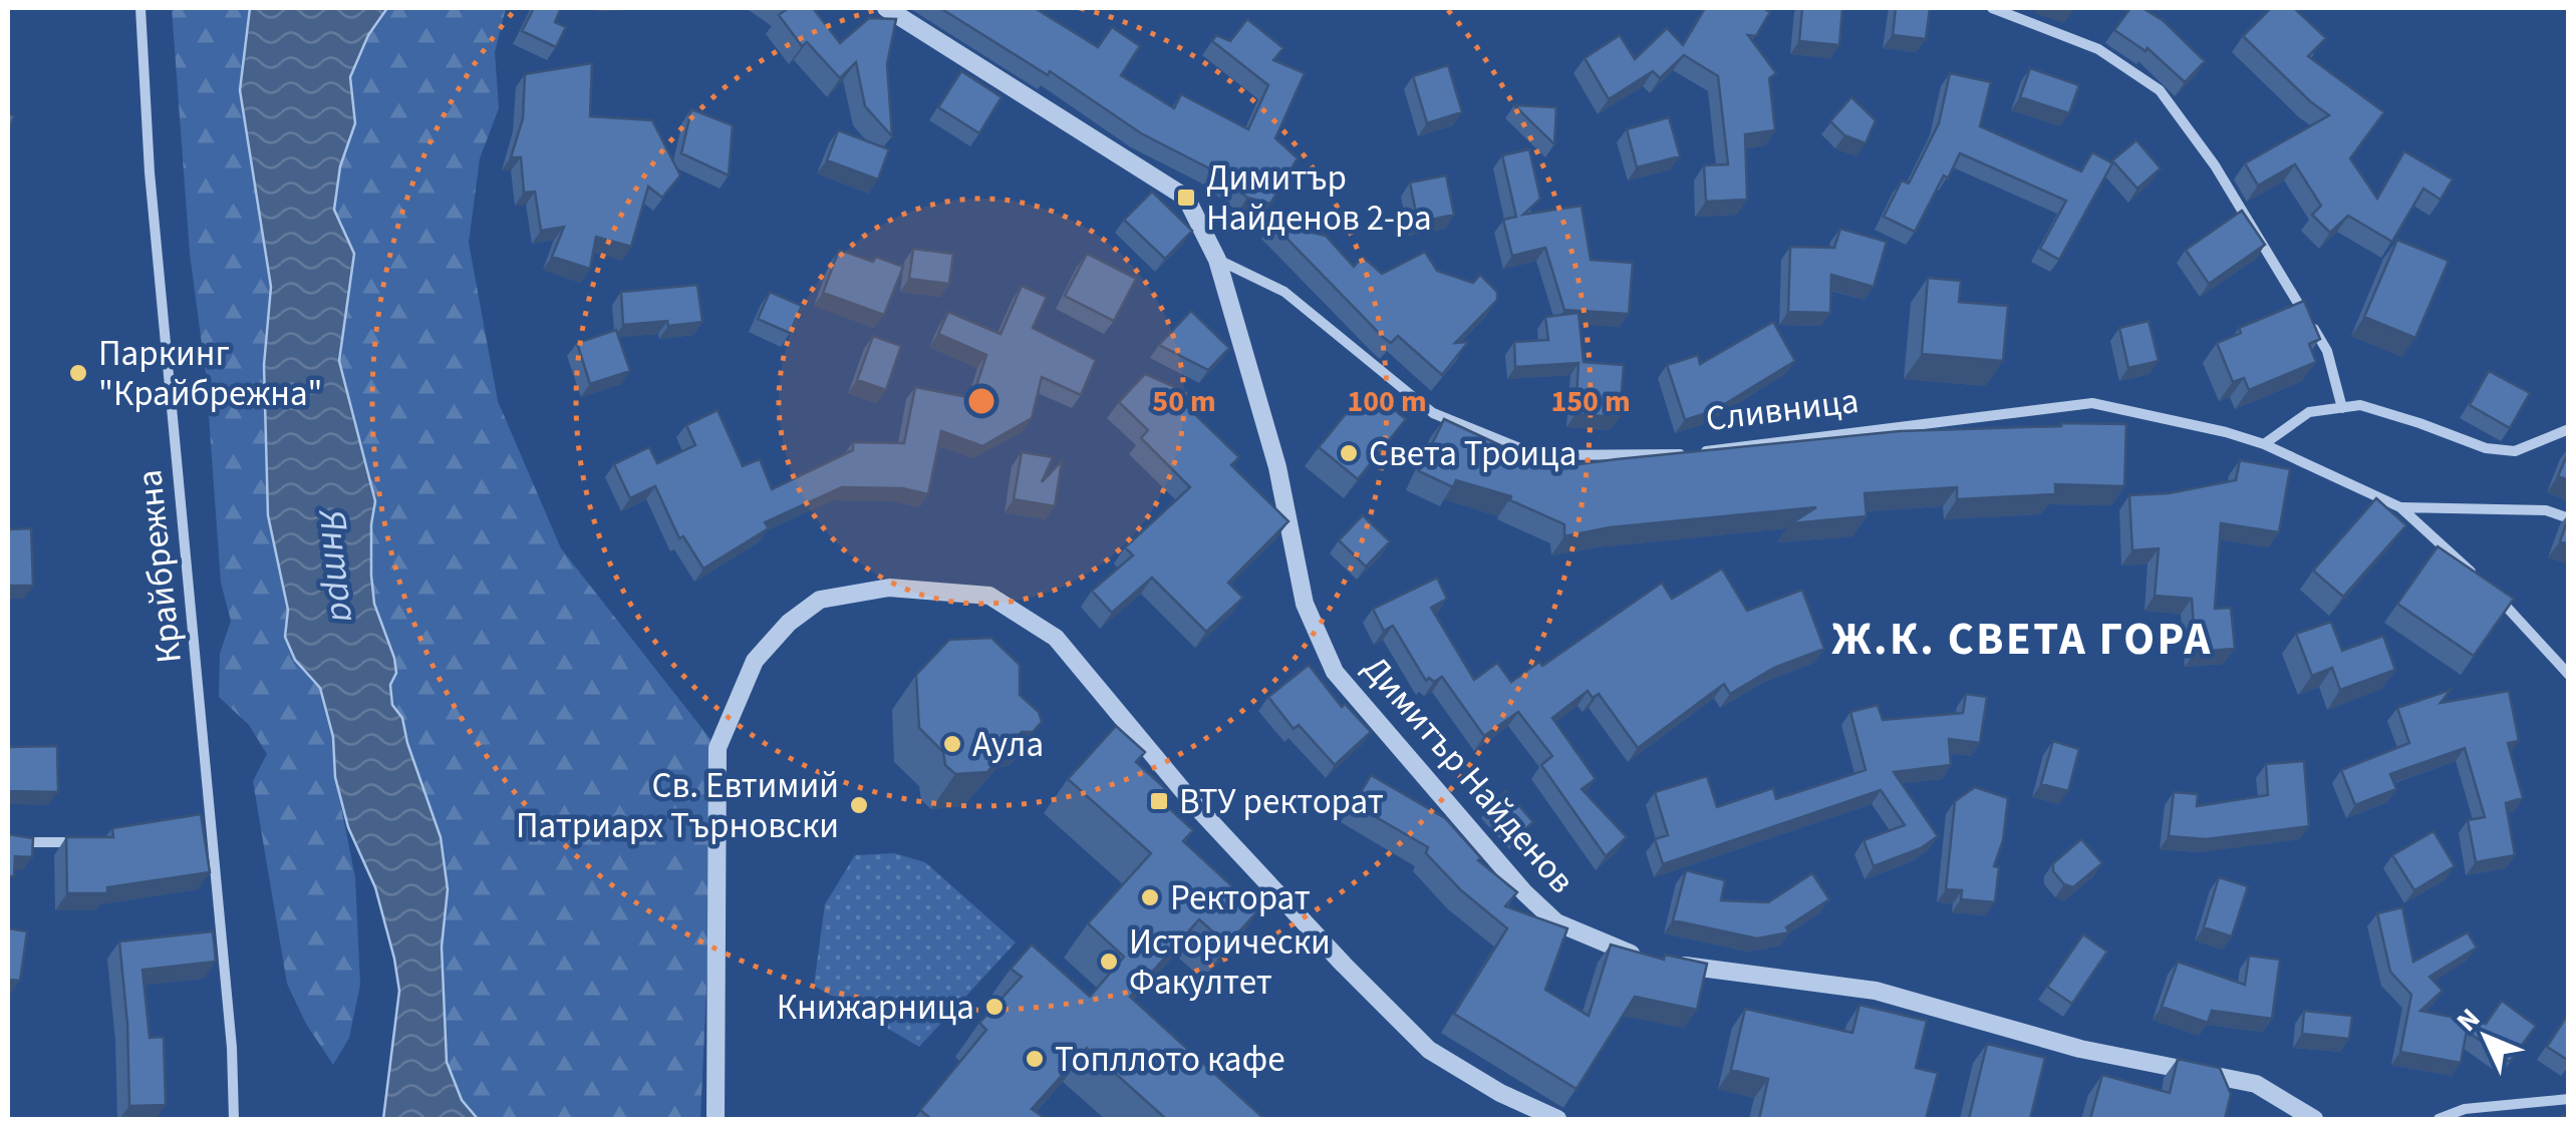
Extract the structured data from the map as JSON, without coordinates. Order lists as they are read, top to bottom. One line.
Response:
{"streets":{"street":["Сливница","Крайбрежна","Димитър Найденов"]},"crossings":[["Сливница","Димитър Найденов"]],"districts":["Ж.К. СВЕТА ГОРА"],"water":["Янтра"],"places":{"transit":["Димитър Найденов 2-ра","ВТУ ректорат"],"other":["Паркинг \"Крайбрежна\"","Света Троица","Аула","Св. Евтимий Патриарх Търновски","Ректорат","Исторически Факултет","Книжарница","Топллото кафе"]},"north":"top left","rings":["50 m","100 m","150 m"]}
